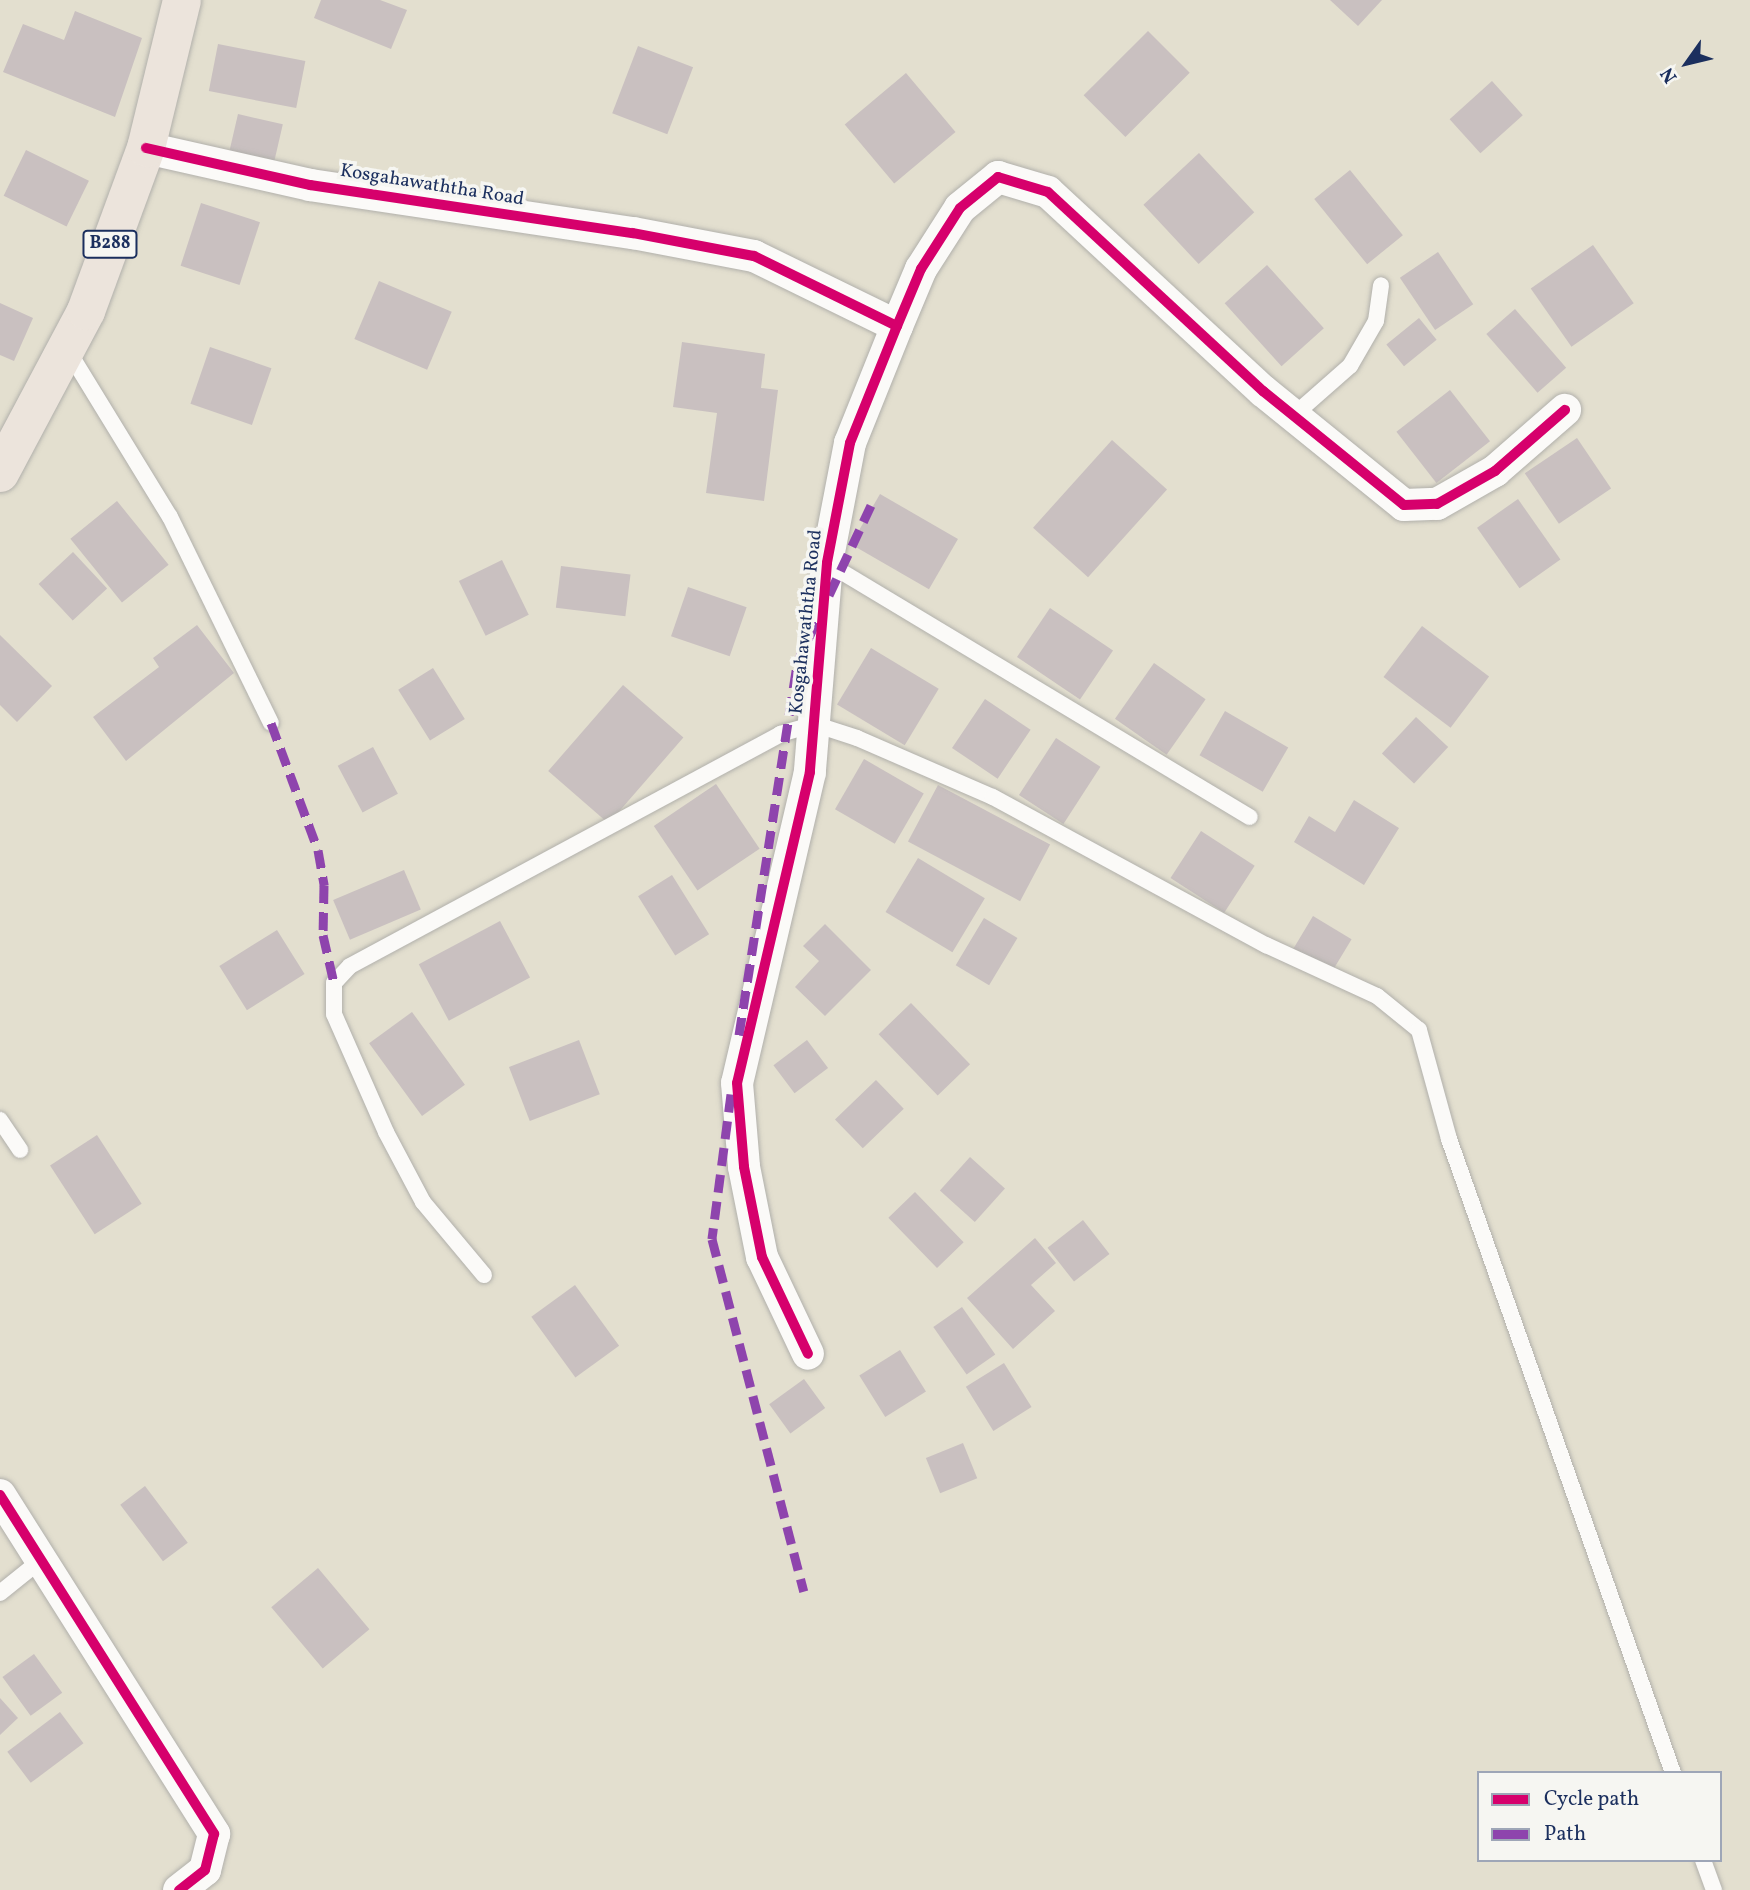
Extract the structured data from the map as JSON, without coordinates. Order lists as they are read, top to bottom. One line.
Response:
{"streets":{"main road":["B288"],"street":["Kosgahawaththa Road"]},"crossings":[["Kosgahawaththa Road","B288"]],"legend":["Cycle path","Path"],"north":"bottom left"}
